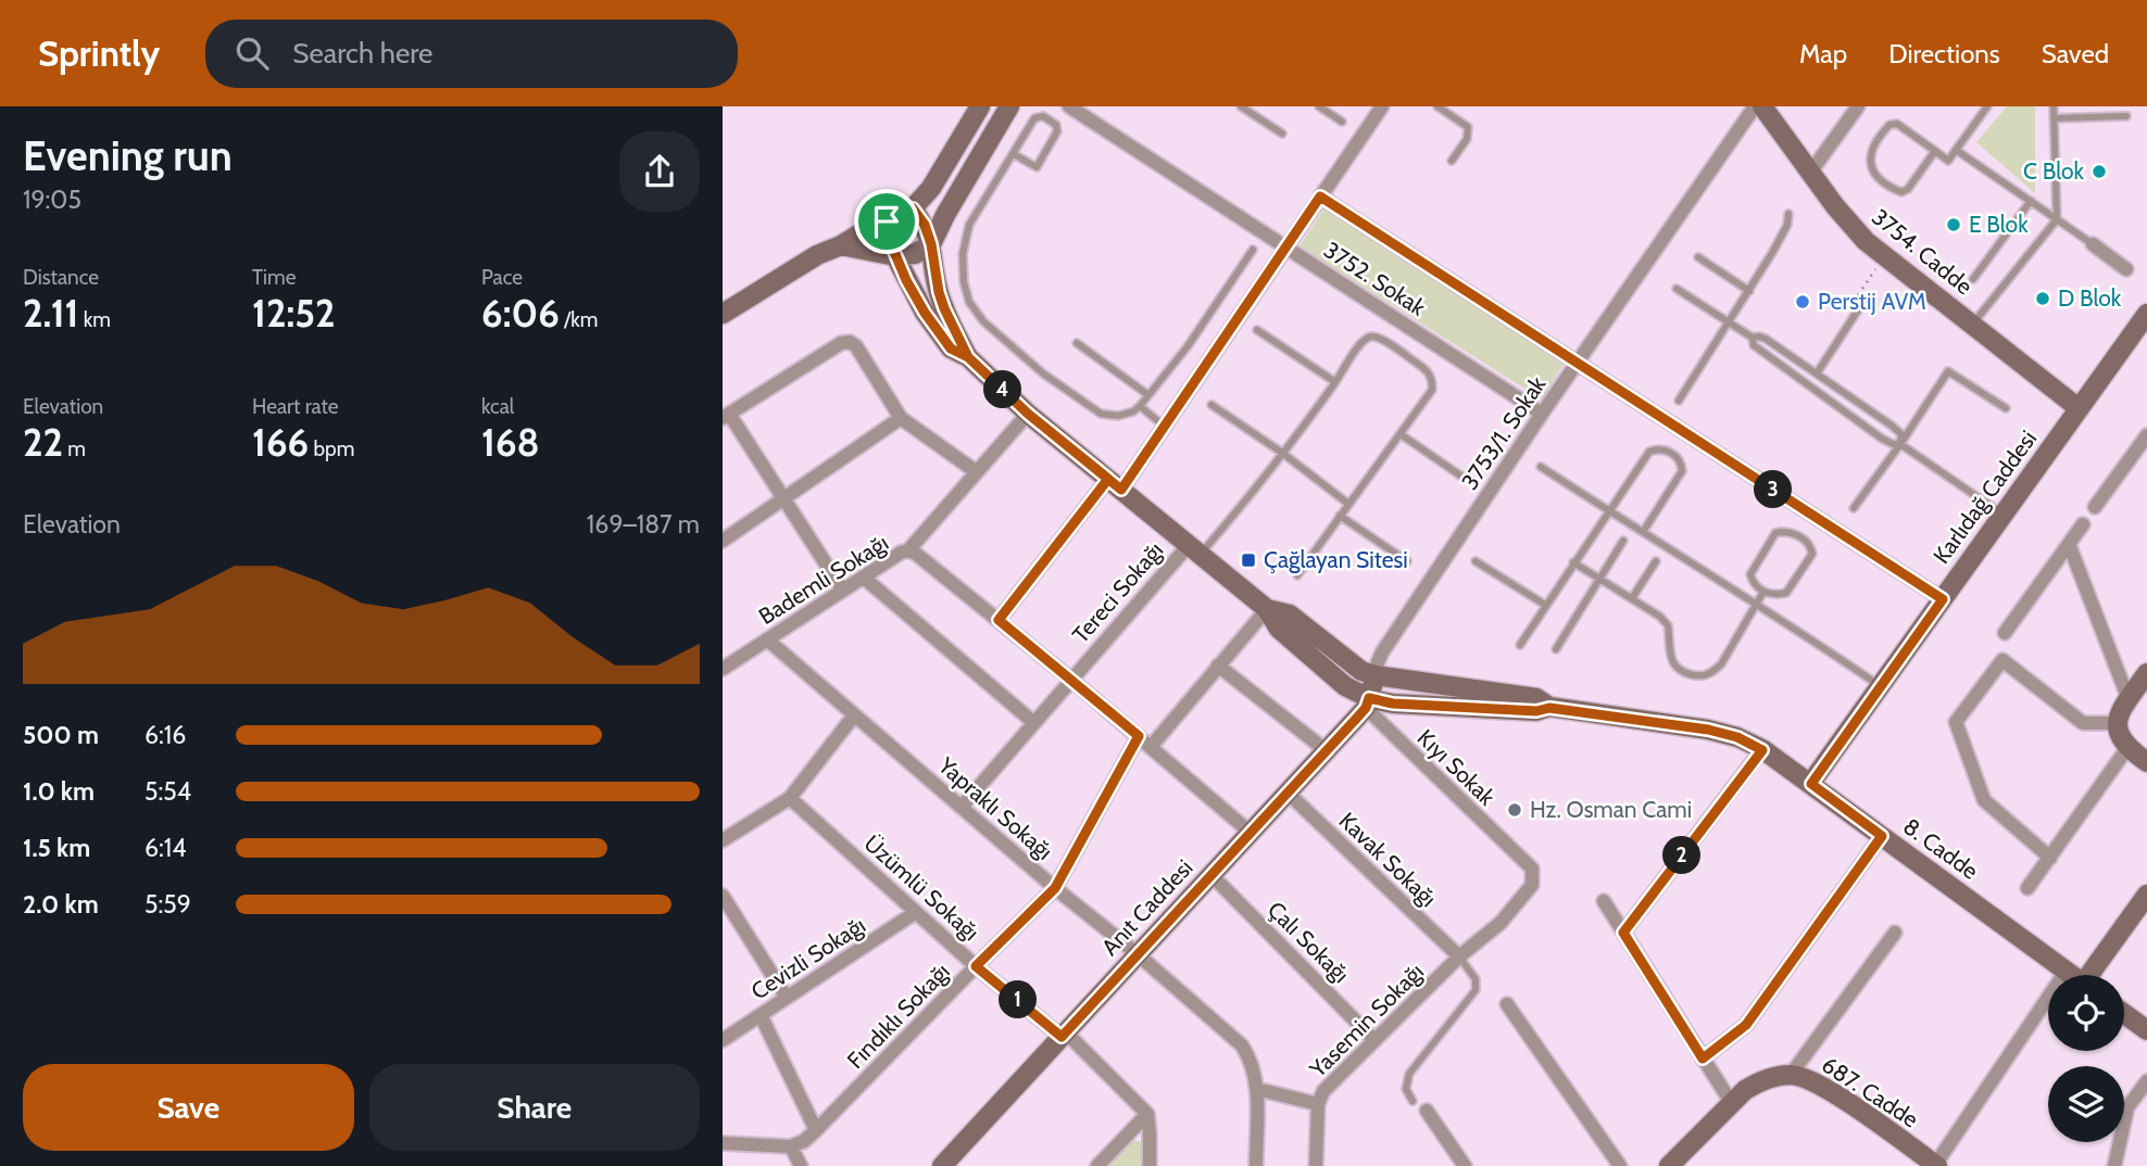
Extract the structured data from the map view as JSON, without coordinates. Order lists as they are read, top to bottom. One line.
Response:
{"streets":{"main road":["3754. Cadde","Karlıdağ Caddesi","8. Cadde","Anıt Caddesi","687. Cadde"],"street":["3752. Sokak","3753/1. Sokak","Bademli Sokağı","Tereci Sokağı","Kıyı Sokak","Yapraklı Sokağı","Kavak Sokağı","Üzümlü Sokağı","Çalı Sokağı","Cevizli Sokağı","Fındıklı Sokağı","Yasemin Sokağı"]},"crossings":[["3754. Cadde","Karlıdağ Caddesi"],["3752. Sokak","3753/1. Sokak"],["3753/1. Sokak","Anıt Caddesi"],["Karlıdağ Caddesi","8. Cadde"],["Bademli Sokağı","Yapraklı Sokağı"],["Tereci Sokağı","Yapraklı Sokağı"],["Kıyı Sokak","Kavak Sokağı"],["Kıyı Sokak","Anıt Caddesi"],["Kıyı Sokak","Yasemin Sokağı"],["Yapraklı Sokağı","Anıt Caddesi"],["Yapraklı Sokağı","Fındıklı Sokağı"],["Kavak Sokağı","Anıt Caddesi"],["Kavak Sokağı","Yasemin Sokağı"],["Üzümlü Sokağı","Anıt Caddesi"],["Üzümlü Sokağı","Cevizli Sokağı"],["Üzümlü Sokağı","Fındıklı Sokağı"],["Anıt Caddesi","Çalı Sokağı"],["Çalı Sokağı","Yasemin Sokağı"]],"places":{"other":["C Blok","E Blok","D Blok","Perstij AVM","Hz. Osman Cami"],"transit":["Çağlayan Sitesi"]},"page":{"header":"Sprintly","search":"Search here","nav":["Map","Directions","Saved"],"heading":["Evening run","19:05"],"stats":[["Distance","2.11 km"],["Time","12:52"],["Pace","6:06 /km"],["Elevation","22 m"],["Heart rate","166 bpm"],["kcal","168"]],"pins":["4","3","2","1"],"chart":["Elevation","169–187 m"],"list":[{"name":"500 m","note":"6:16"},{"name":"1.0 km","note":"5:54"},{"name":"1.5 km","note":"6:14"},{"name":"2.0 km","note":"5:59"}],"buttons":["Save","Share"]}}
